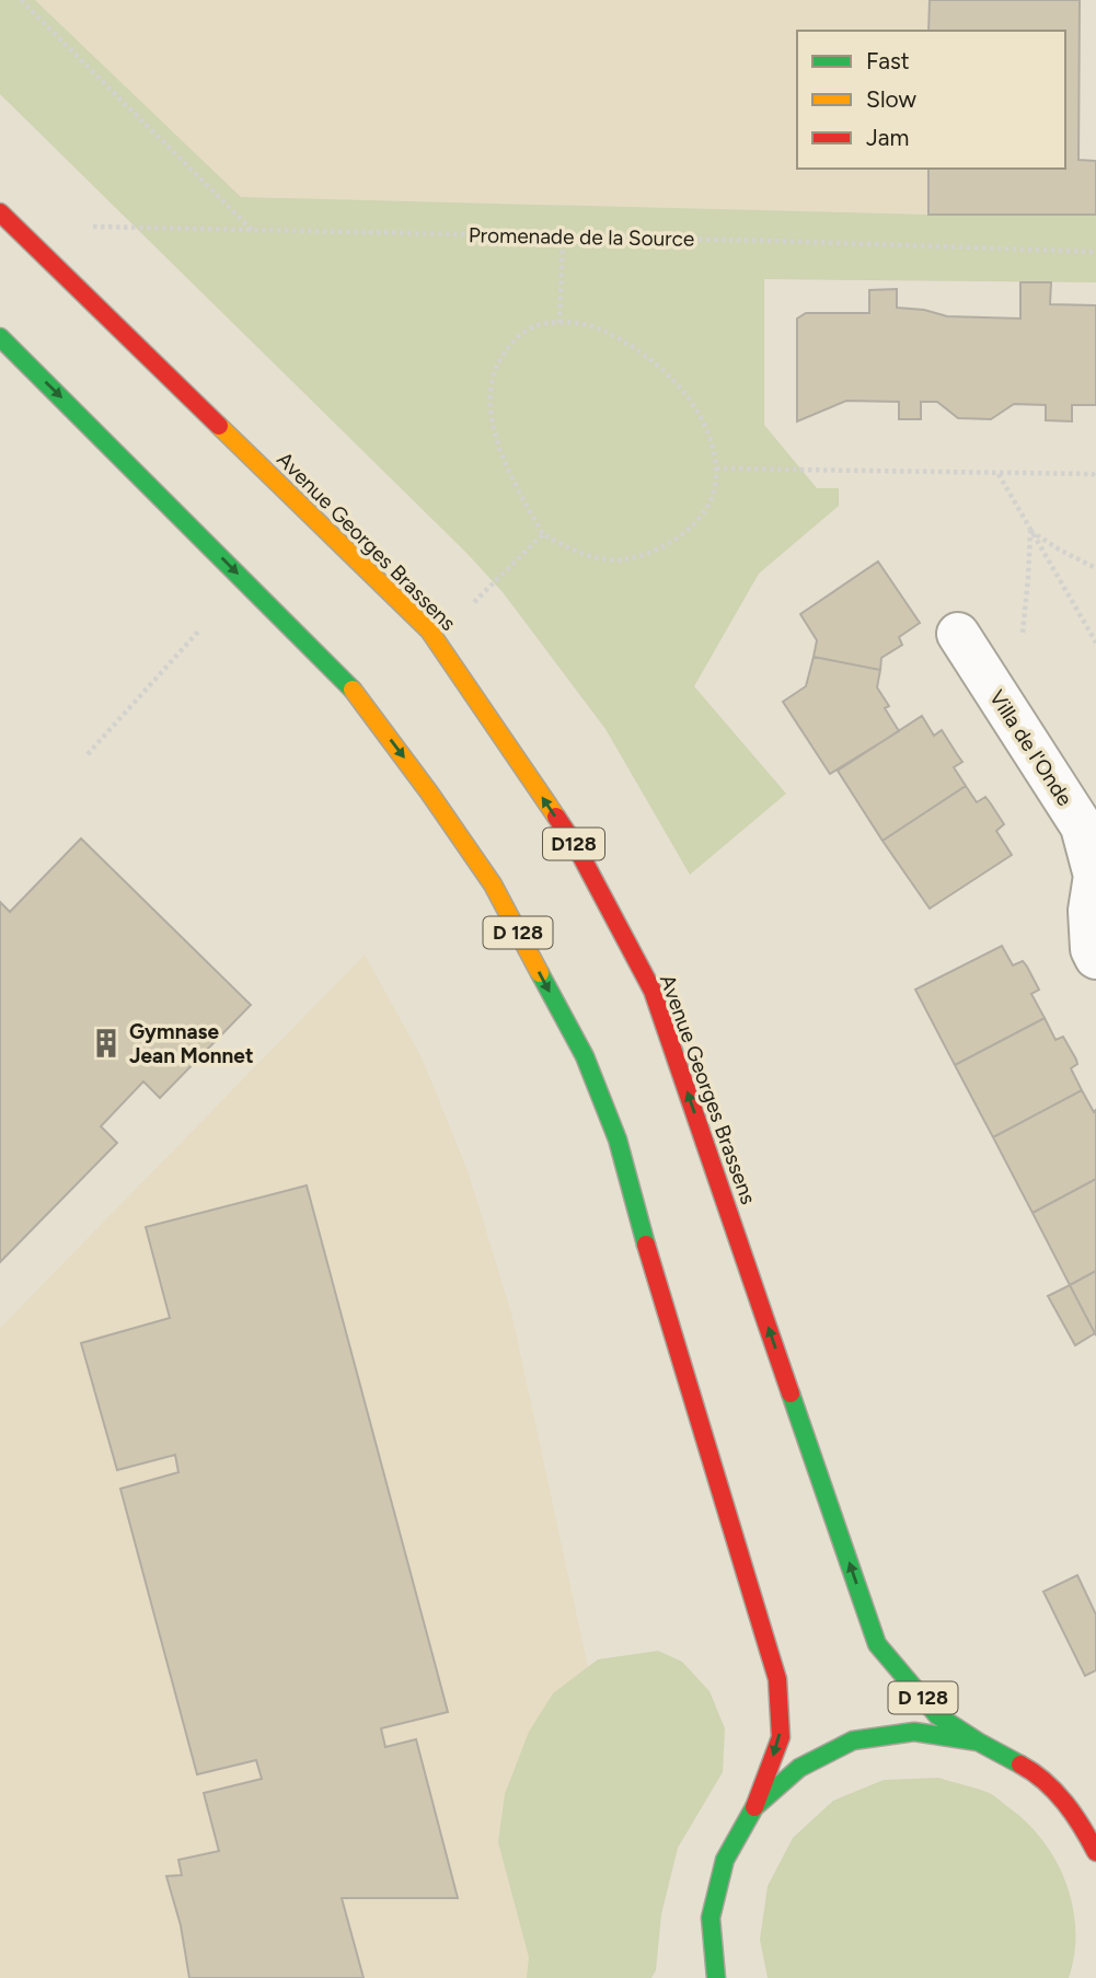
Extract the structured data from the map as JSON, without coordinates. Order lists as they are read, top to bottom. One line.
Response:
{"streets":{"main road":["Avenue Georges Brassens","D128","D 128"],"street":["Villa de l'Onde"],"path":["Promenade de la Source"]},"places":{"building":["Gymnase Jean Monnet"]},"legend":["Fast","Slow","Jam"]}
